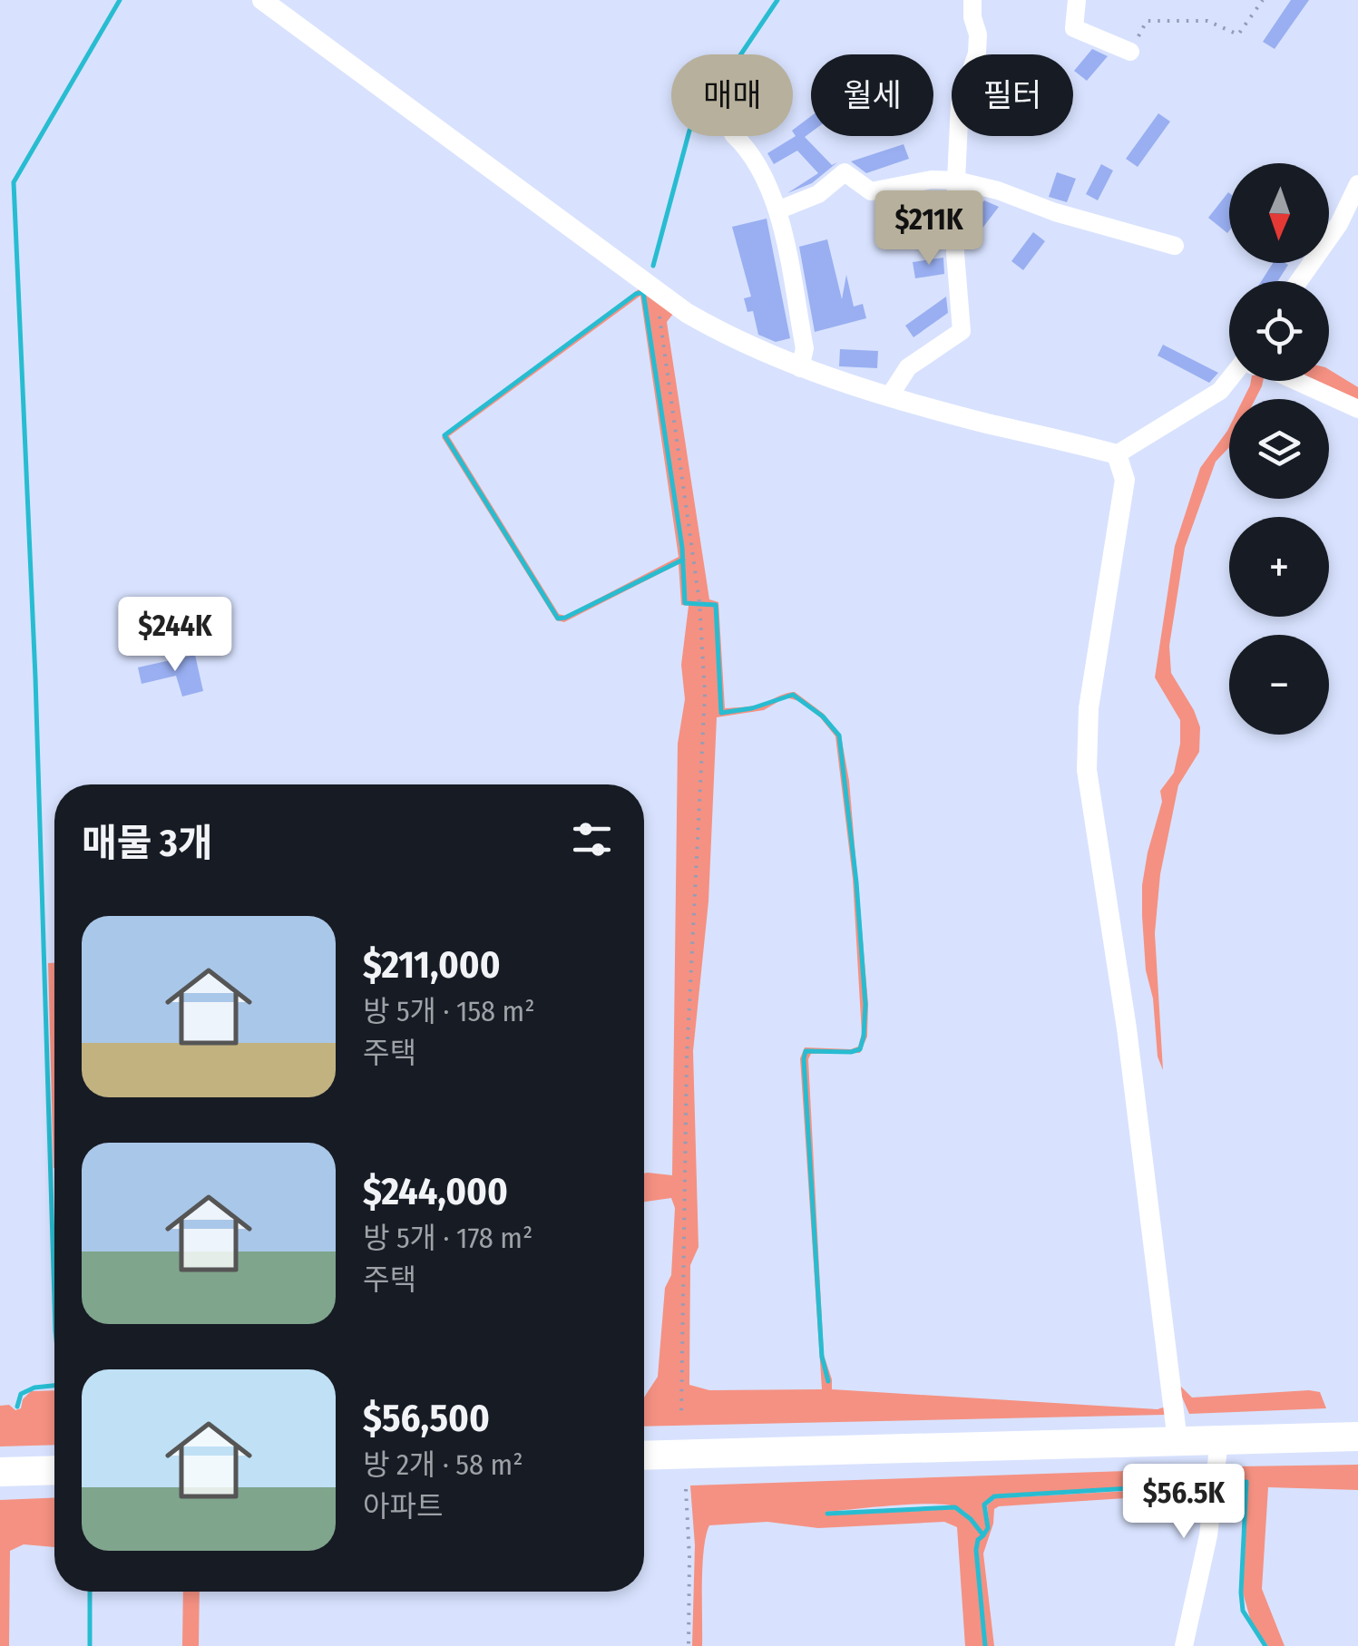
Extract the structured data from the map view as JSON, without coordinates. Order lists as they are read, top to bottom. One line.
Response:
{"north":"bottom","page":{"chip":["매매","월세","필터"],"map_buttons":["+","−"],"price":["$211K","$244K","$56.5K"],"heading":"매물 3개","list":[{"name":"$211,000","note":"방 5개 · 158 m² · 주택"},{"name":"$244,000","note":"방 5개 · 178 m² · 주택"},{"name":"$56,500","note":"방 2개 · 58 m² · 아파트"}]}}
